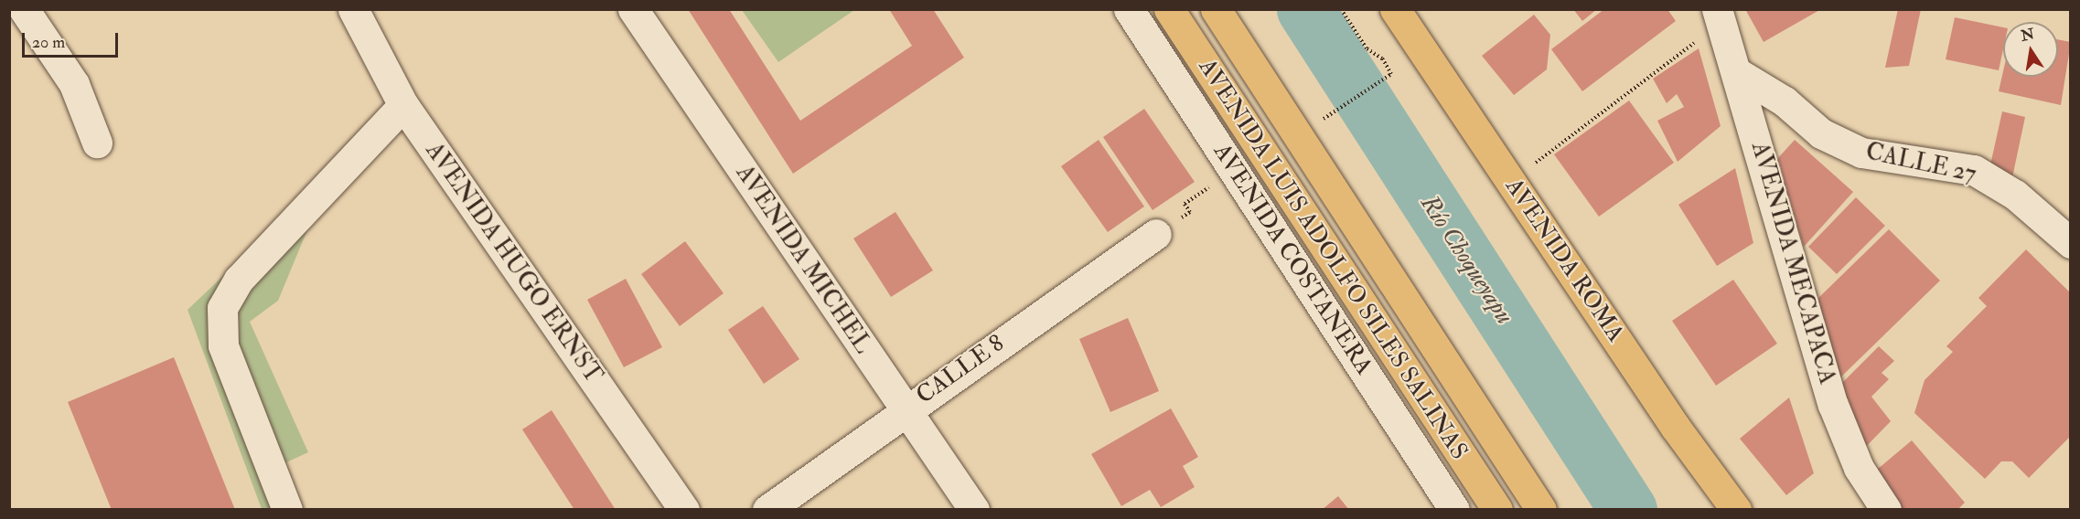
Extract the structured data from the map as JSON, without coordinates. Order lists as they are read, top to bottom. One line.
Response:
{"streets":{"main road":["AVENIDA LUIS ADOLFO SILES SALINAS","AVENIDA ROMA"],"street":["CALLE 27","AVENIDA MICHEL","AVENIDA COSTANERA","AVENIDA HUGO ERNST","AVENIDA MECAPACA","CALLE 8"]},"crossings":[["CALLE 27","AVENIDA MECAPACA"],["AVENIDA MICHEL","CALLE 8"]],"water":["Río Choqueyapu"],"scale_bar":"20 m","north":"top"}
